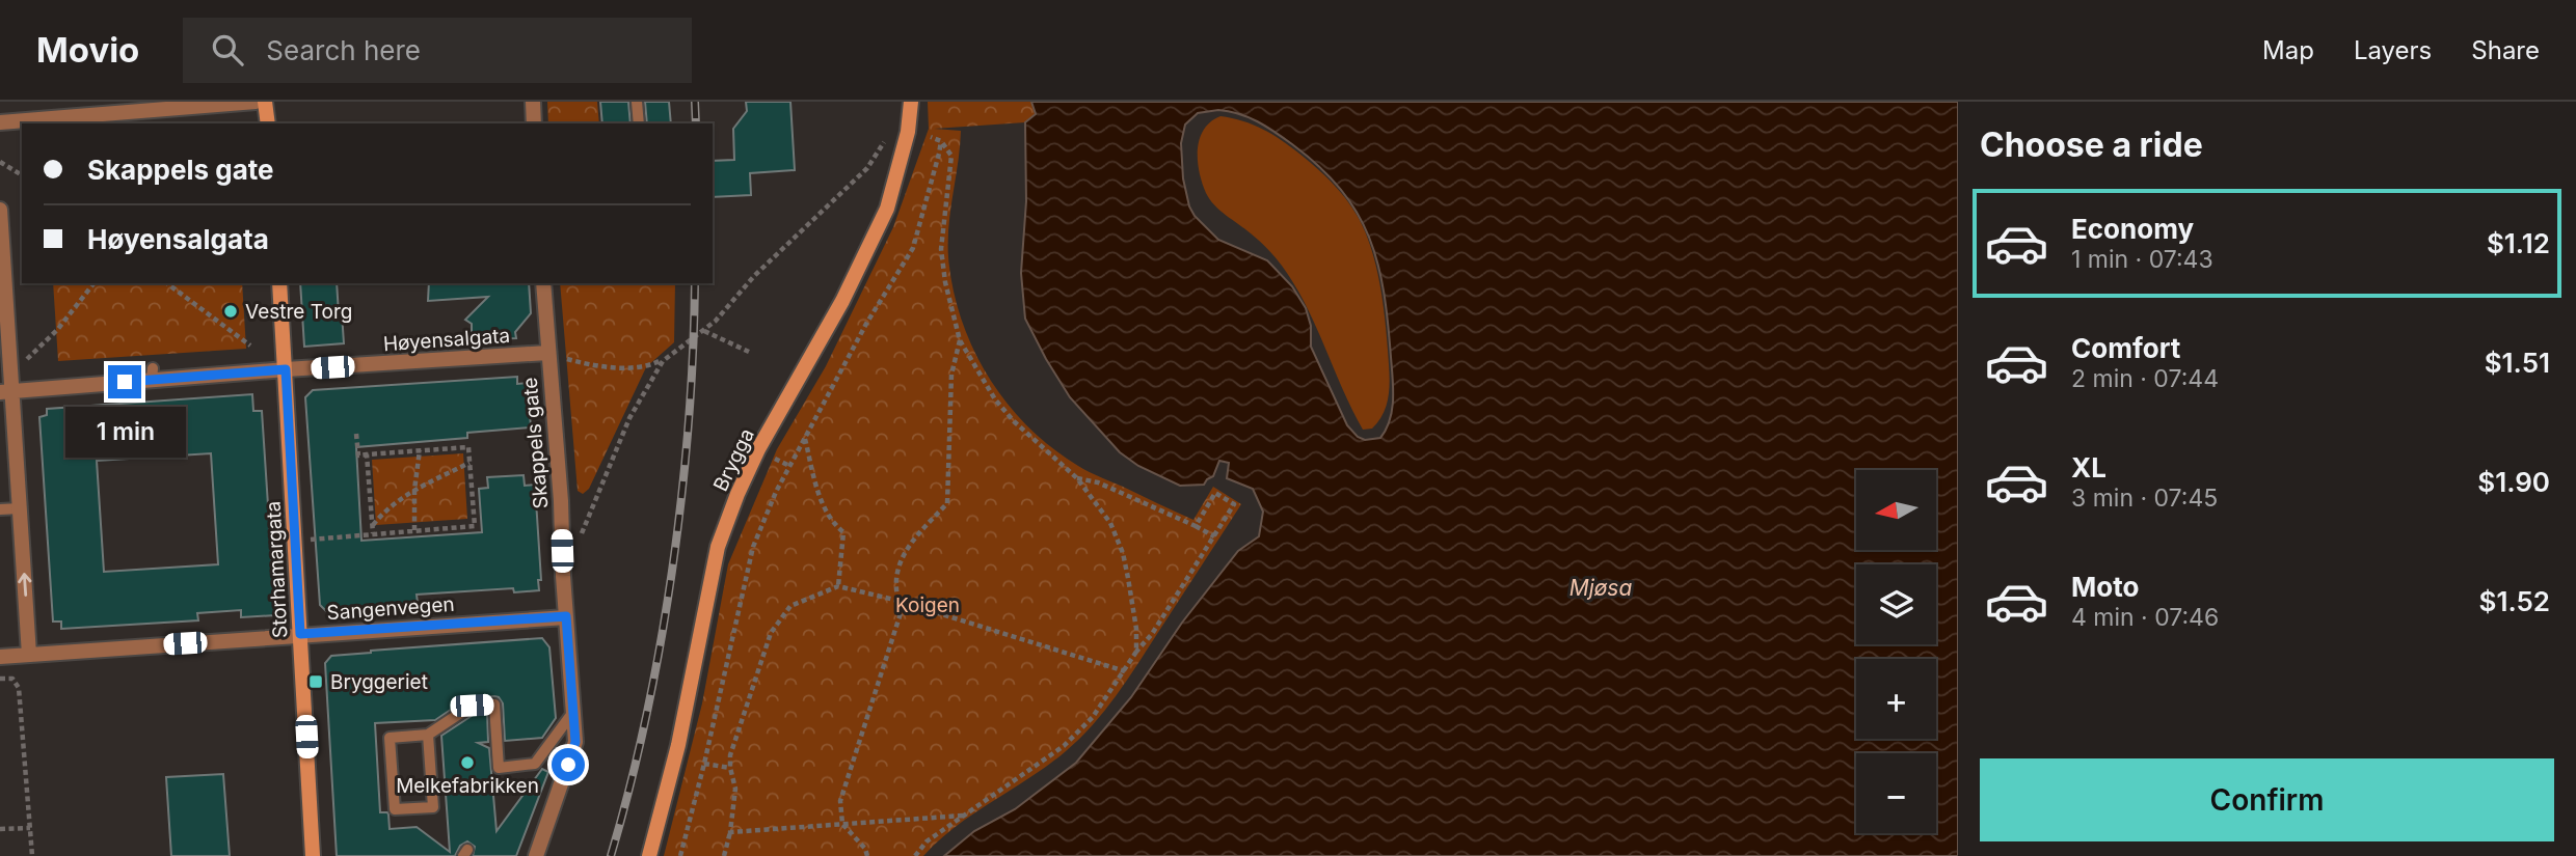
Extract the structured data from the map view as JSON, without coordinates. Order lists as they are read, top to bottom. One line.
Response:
{"streets":{"street":["Høyensalgata","Skappels gate","Brygga","Storhamargata","Sangenvegen"]},"crossings":[["Høyensalgata","Skappels gate"],["Høyensalgata","Storhamargata"],["Skappels gate","Sangenvegen"],["Storhamargata","Sangenvegen"]],"water":["Mjøsa"],"parks":["Koigen"],"places":{"other":["Vestre Torg","Melkefabrikken"],"transit":["Bryggeriet"]},"north":"left","page":{"header":"Movio","search":"Search here","nav":["Map","Layers","Share"],"heading":"Choose a ride","banner":["Skappels gate","Høyensalgata"],"list":[{"name":"Economy","note":"1 min · 07:43","value":"$1.12"},{"name":"Comfort","note":"2 min · 07:44","value":"$1.51"},{"name":"XL","note":"3 min · 07:45","value":"$1.90"},{"name":"Moto","note":"4 min · 07:46","value":"$1.52"}],"bubble":"1 min","map_buttons":["+","−"],"buttons":"Confirm"}}
